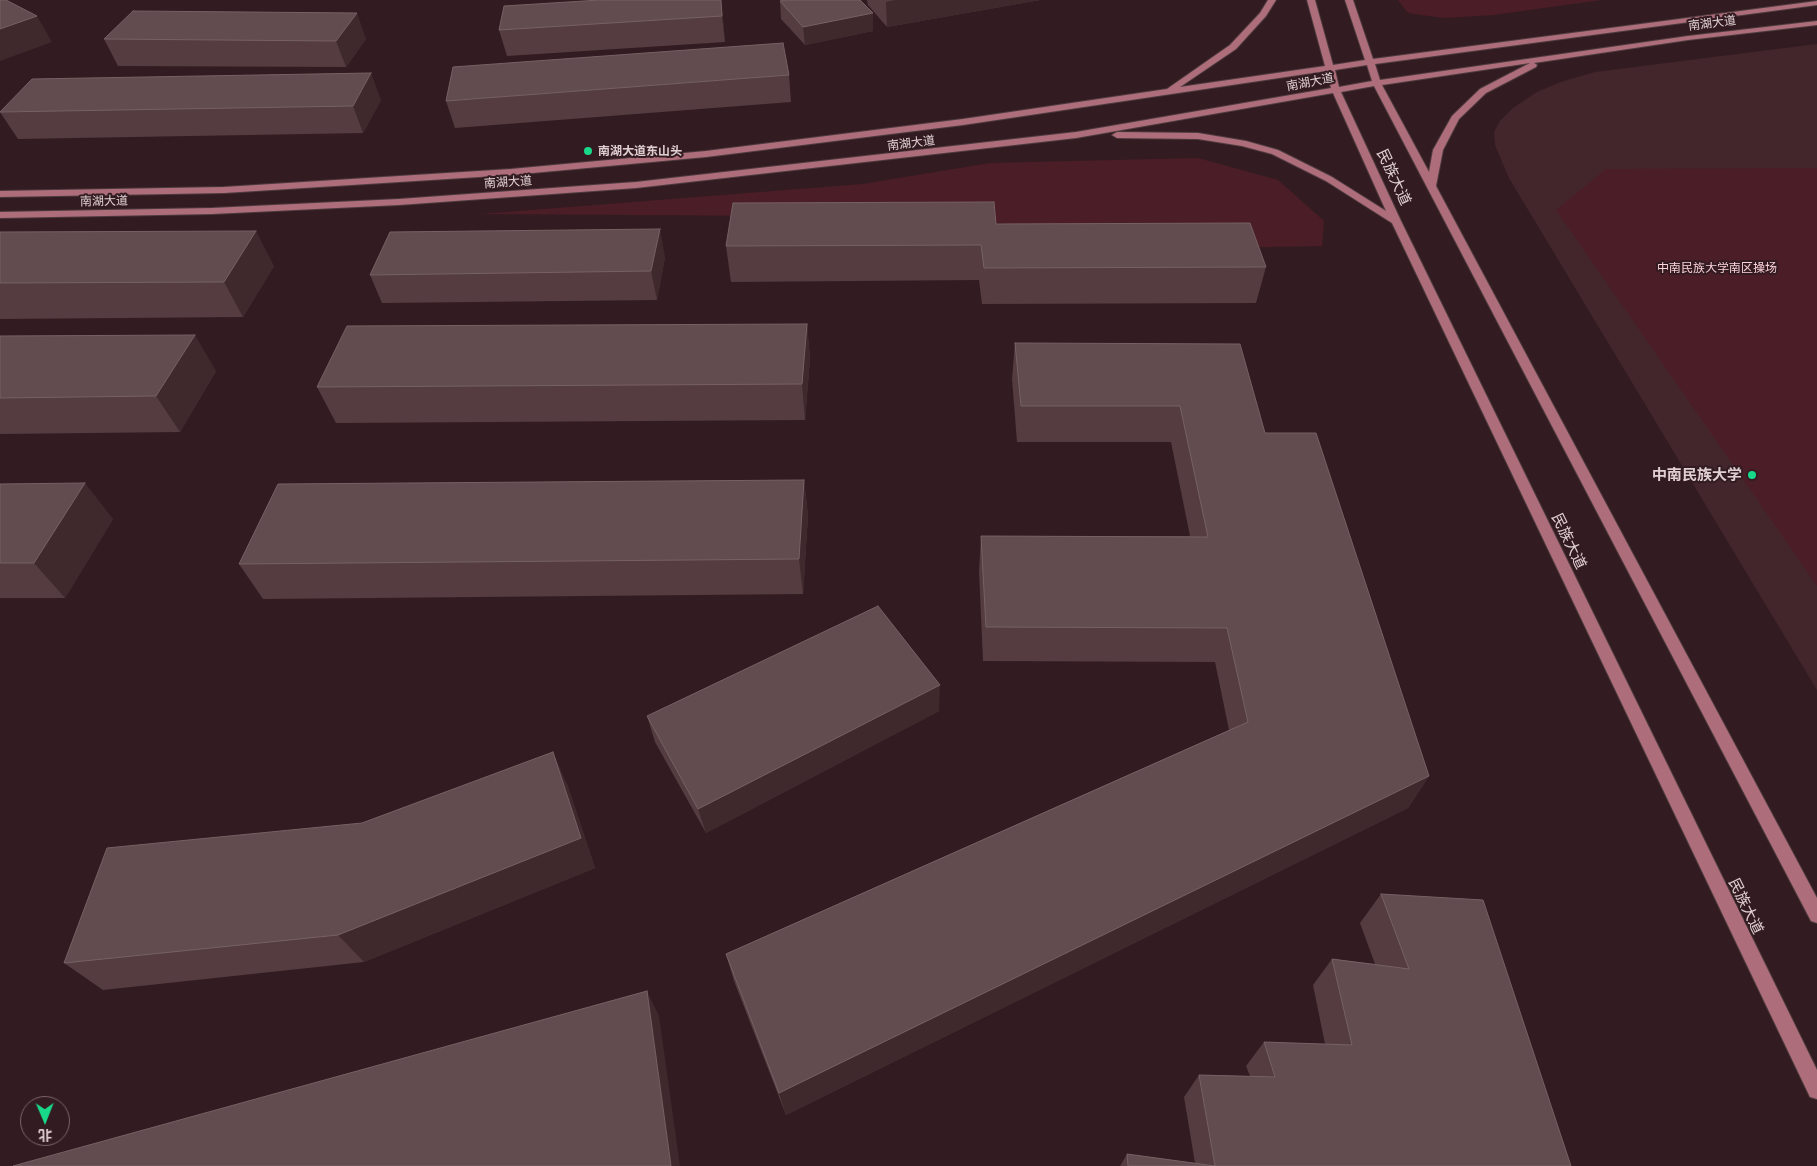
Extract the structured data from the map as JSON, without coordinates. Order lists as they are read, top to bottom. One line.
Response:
{"streets":{"main road":["南湖大道","民族大道"]},"crossings":[["南湖大道","民族大道"]],"parks":["中南民族大学南区操场"],"places":["南湖大道东山头","中南民族大学"],"north":"bottom"}
